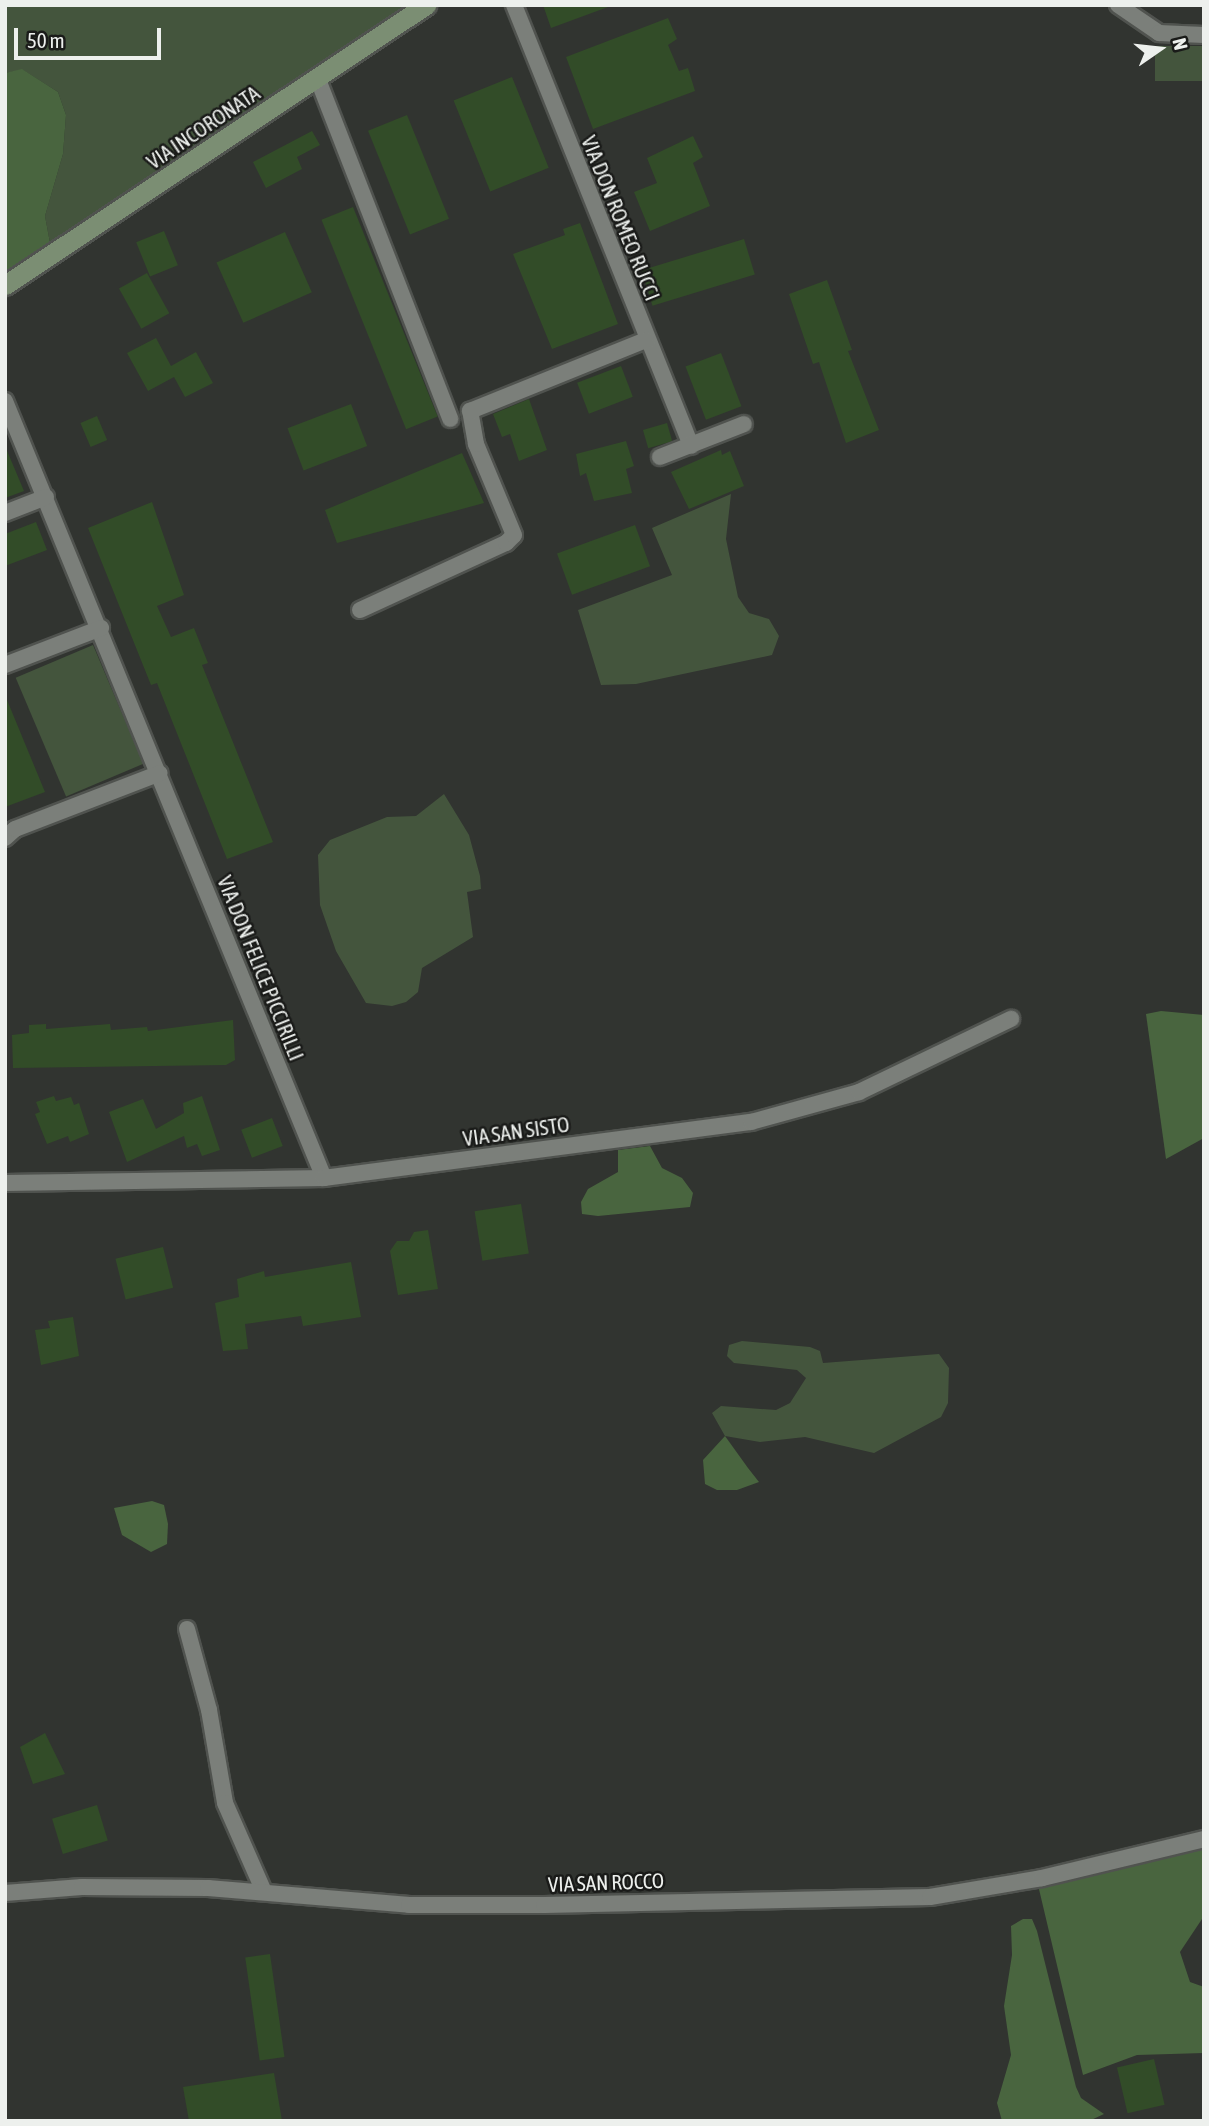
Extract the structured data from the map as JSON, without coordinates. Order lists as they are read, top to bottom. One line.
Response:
{"streets":{"main road":["VIA INCORONATA"],"street":["VIA DON ROMEO RUCCI","VIA DON FELICE PICCIRILLI","VIA SAN SISTO","VIA SAN ROCCO"]},"crossings":[["VIA DON FELICE PICCIRILLI","VIA SAN SISTO"]],"scale_bar":"50 m","north":"right"}
